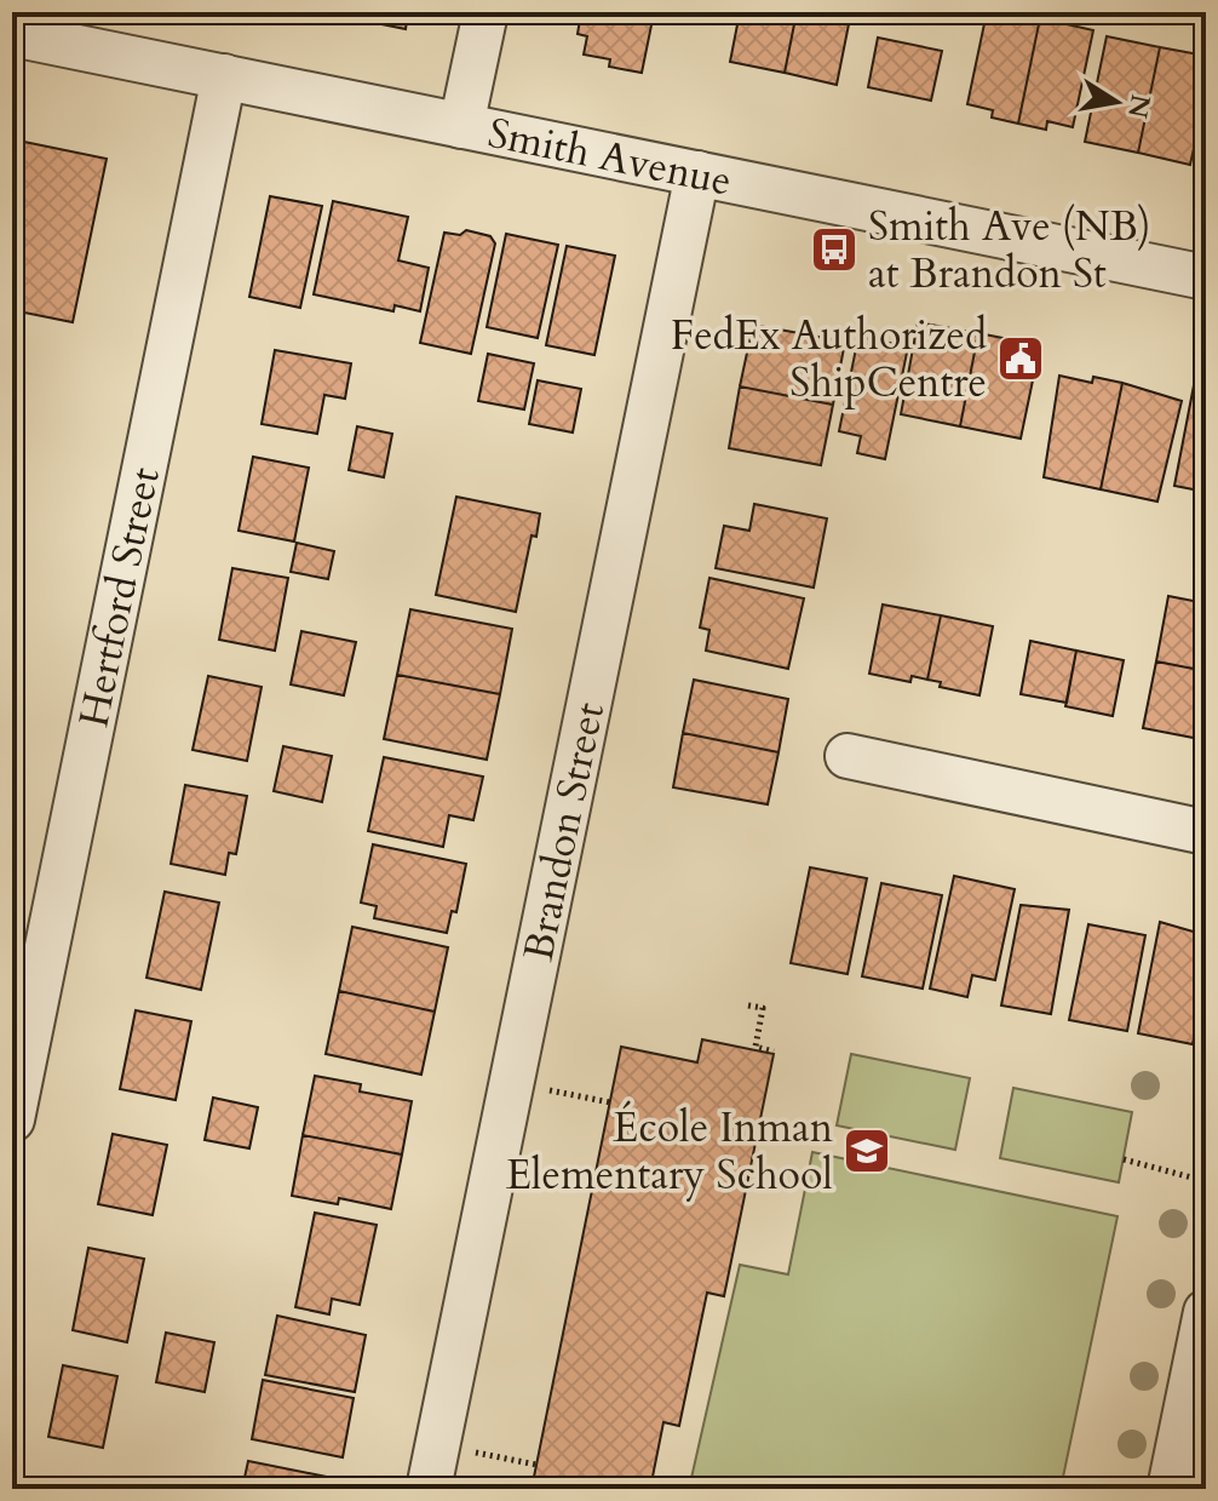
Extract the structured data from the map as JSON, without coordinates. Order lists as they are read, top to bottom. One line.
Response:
{"streets":{"street":["Smith Avenue","Hertford Street","Brandon Street"]},"crossings":[["Smith Avenue","Hertford Street"],["Smith Avenue","Brandon Street"]],"places":{"bus stop":["Smith Ave (NB) at Brandon St"],"public building":["FedEx Authorized ShipCentre"],"school or university":["École Inman Elementary School"]},"north":"right"}
